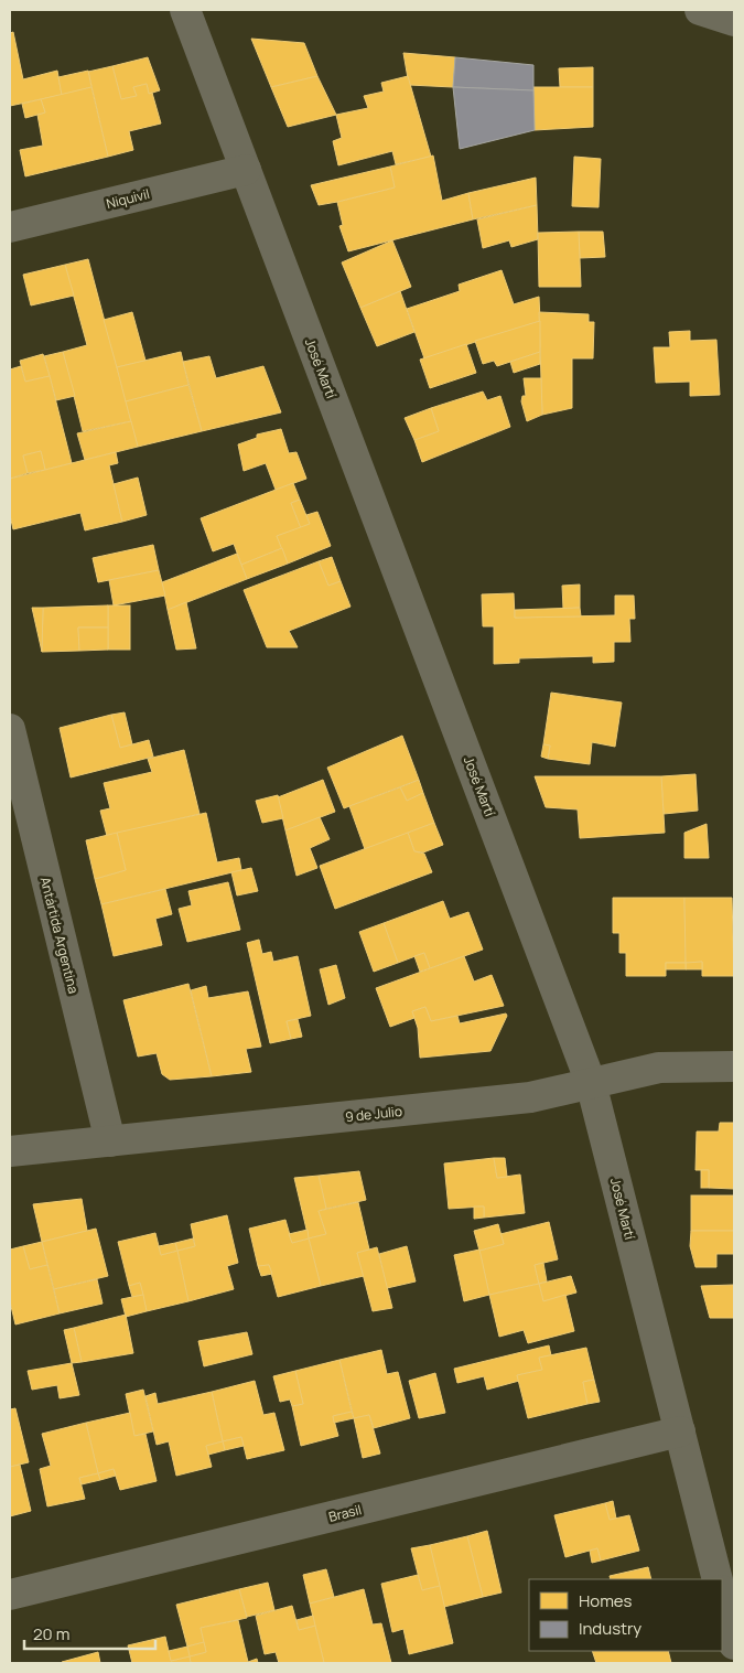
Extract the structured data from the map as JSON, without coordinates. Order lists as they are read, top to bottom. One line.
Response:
{"streets":{"street":["Niquivil","José Martí","Antártida Argentina","9 de Julio","Brasil"]},"crossings":[["Niquivil","José Martí"],["José Martí","9 de Julio"],["José Martí","Brasil"],["Antártida Argentina","9 de Julio"]],"legend":["Homes","Industry"],"scale_bar":"20 m"}
